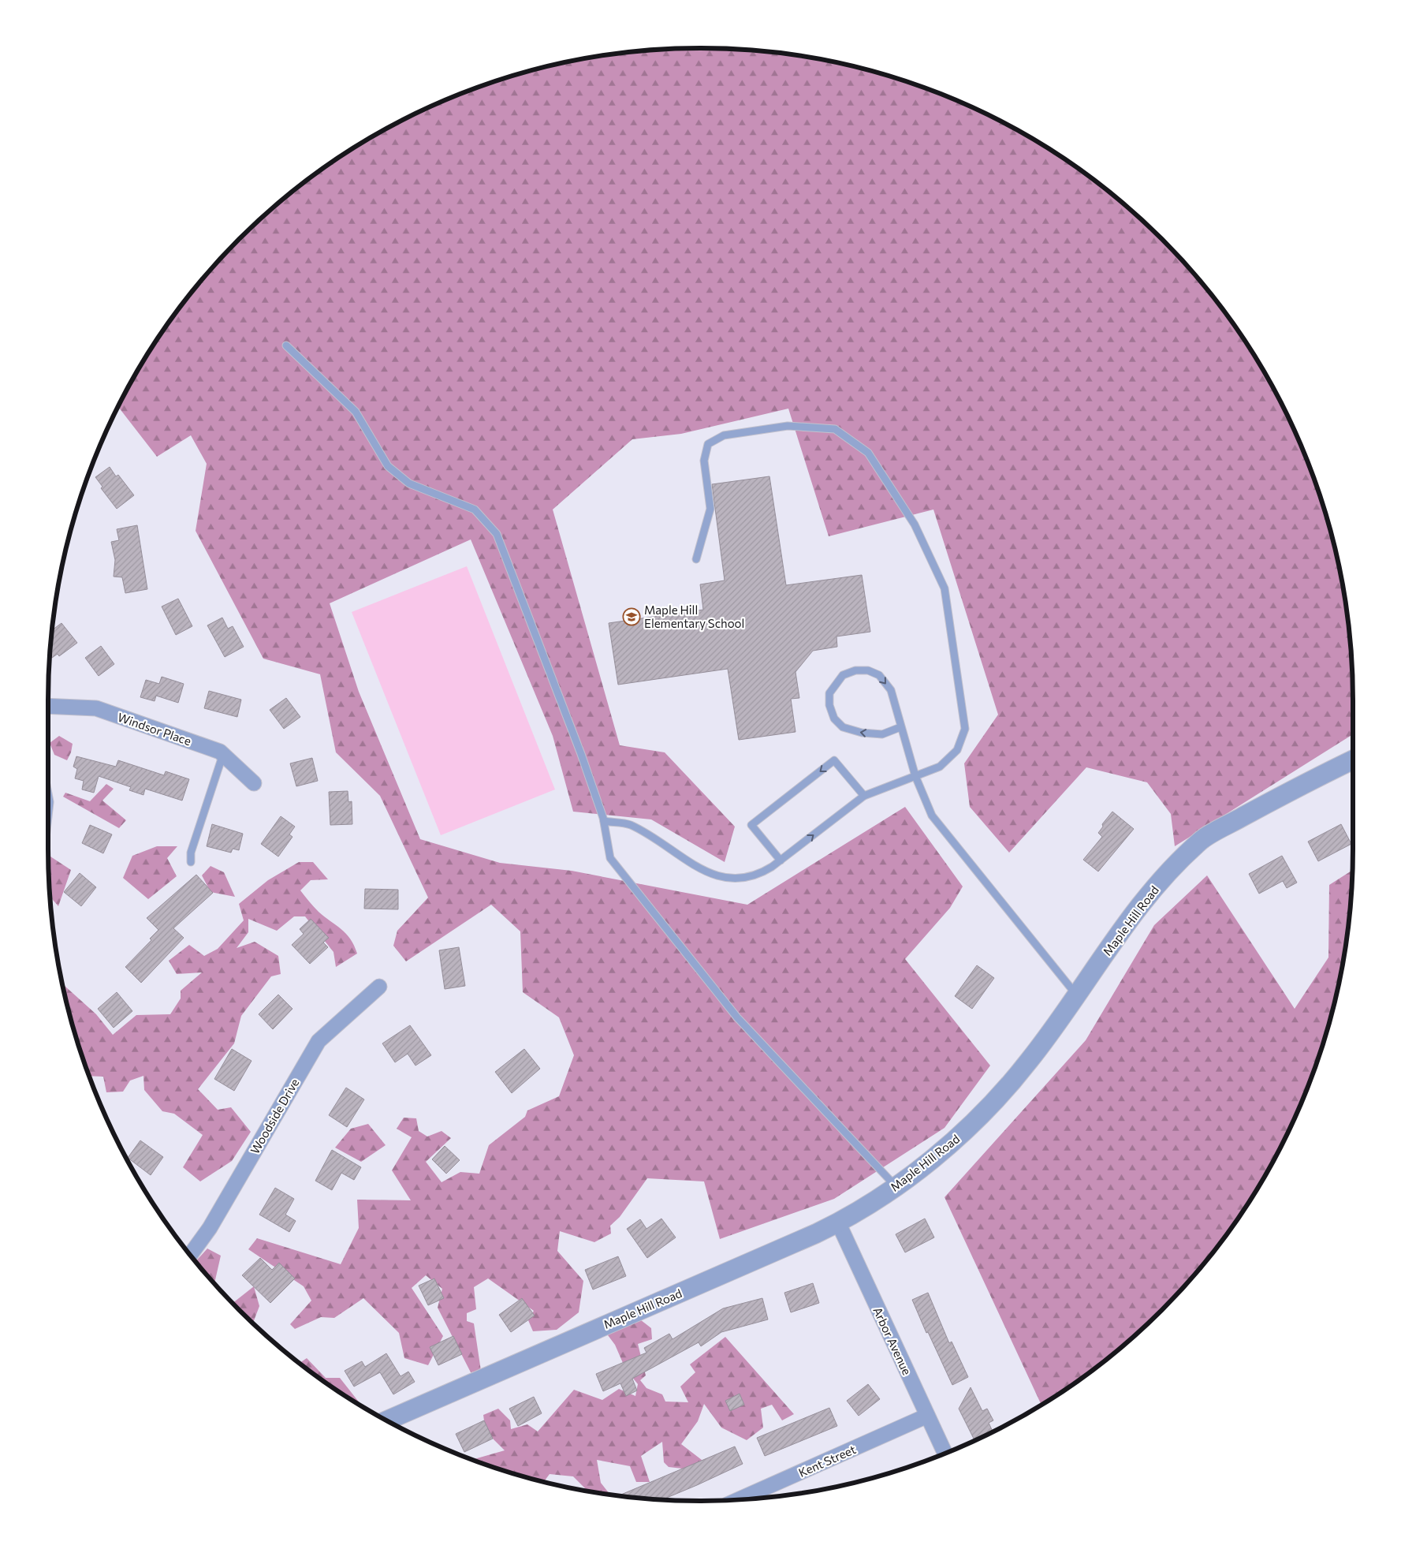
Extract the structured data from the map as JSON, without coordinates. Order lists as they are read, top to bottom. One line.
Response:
{"streets":{"street":["Windsor Place","Maple Hill Road","Woodside Drive","Arbor Avenue","Kent Street"]},"crossings":[["Maple Hill Road","Arbor Avenue"],["Arbor Avenue","Kent Street"]],"places":{"school or university":["Maple Hill Elementary School"]}}
